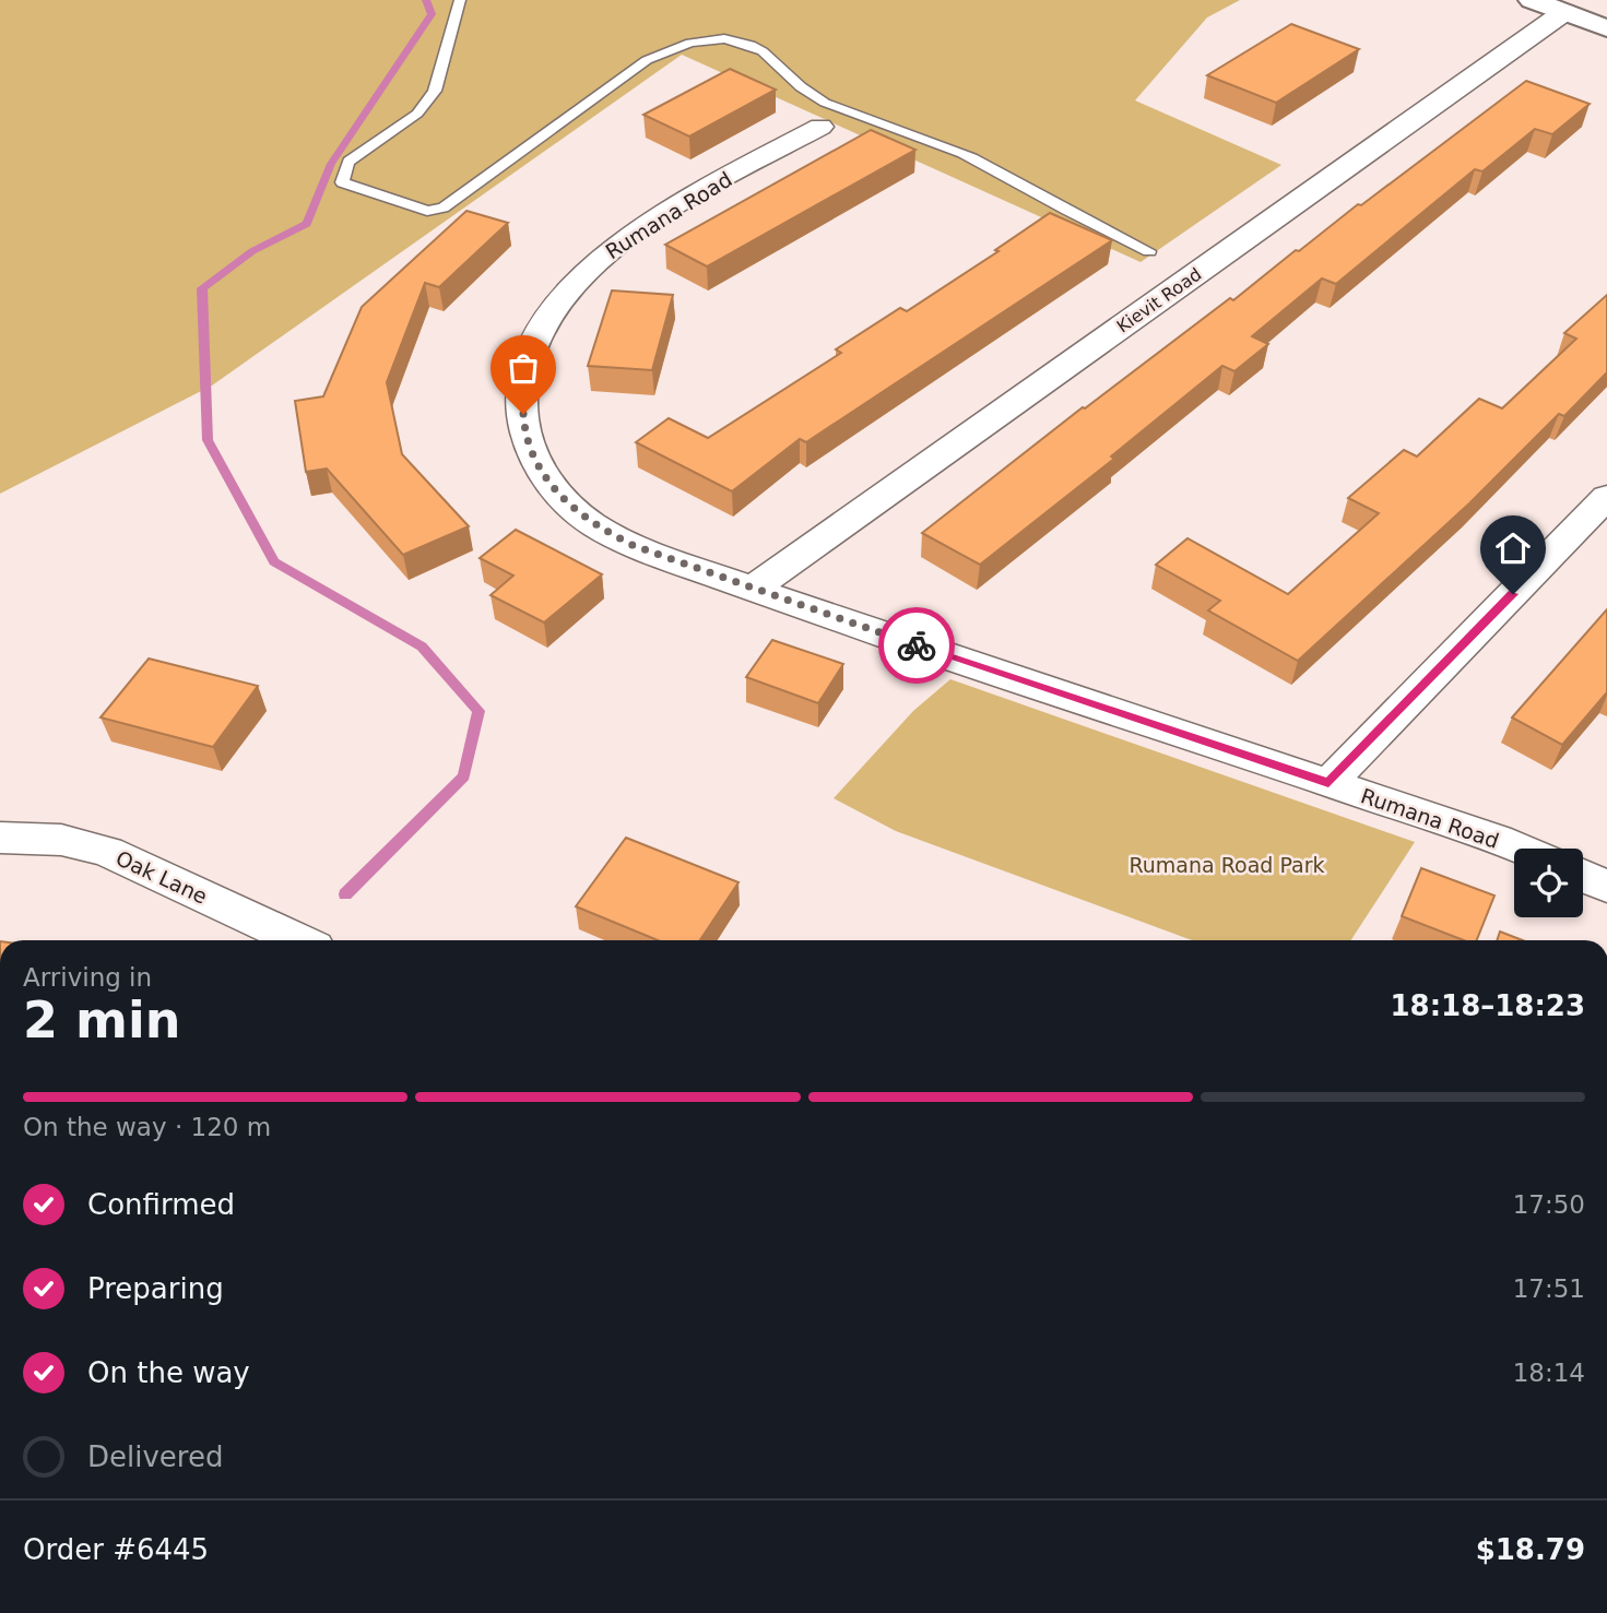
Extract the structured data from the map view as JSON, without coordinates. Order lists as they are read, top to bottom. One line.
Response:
{"streets":{"street":["Rumana Road","Kievit Road","Oak Lane"]},"crossings":[["Rumana Road","Kievit Road"]],"parks":["Rumana Road Park"],"page":{"heading":["2 min","Arriving in","18:18–18:23"],"panel":["Order #6445","$18.79"],"bar":"On the way · 120 m","list":[["Confirmed","17:50"],["Preparing","17:51"],["On the way","18:14"],"Delivered"]}}
